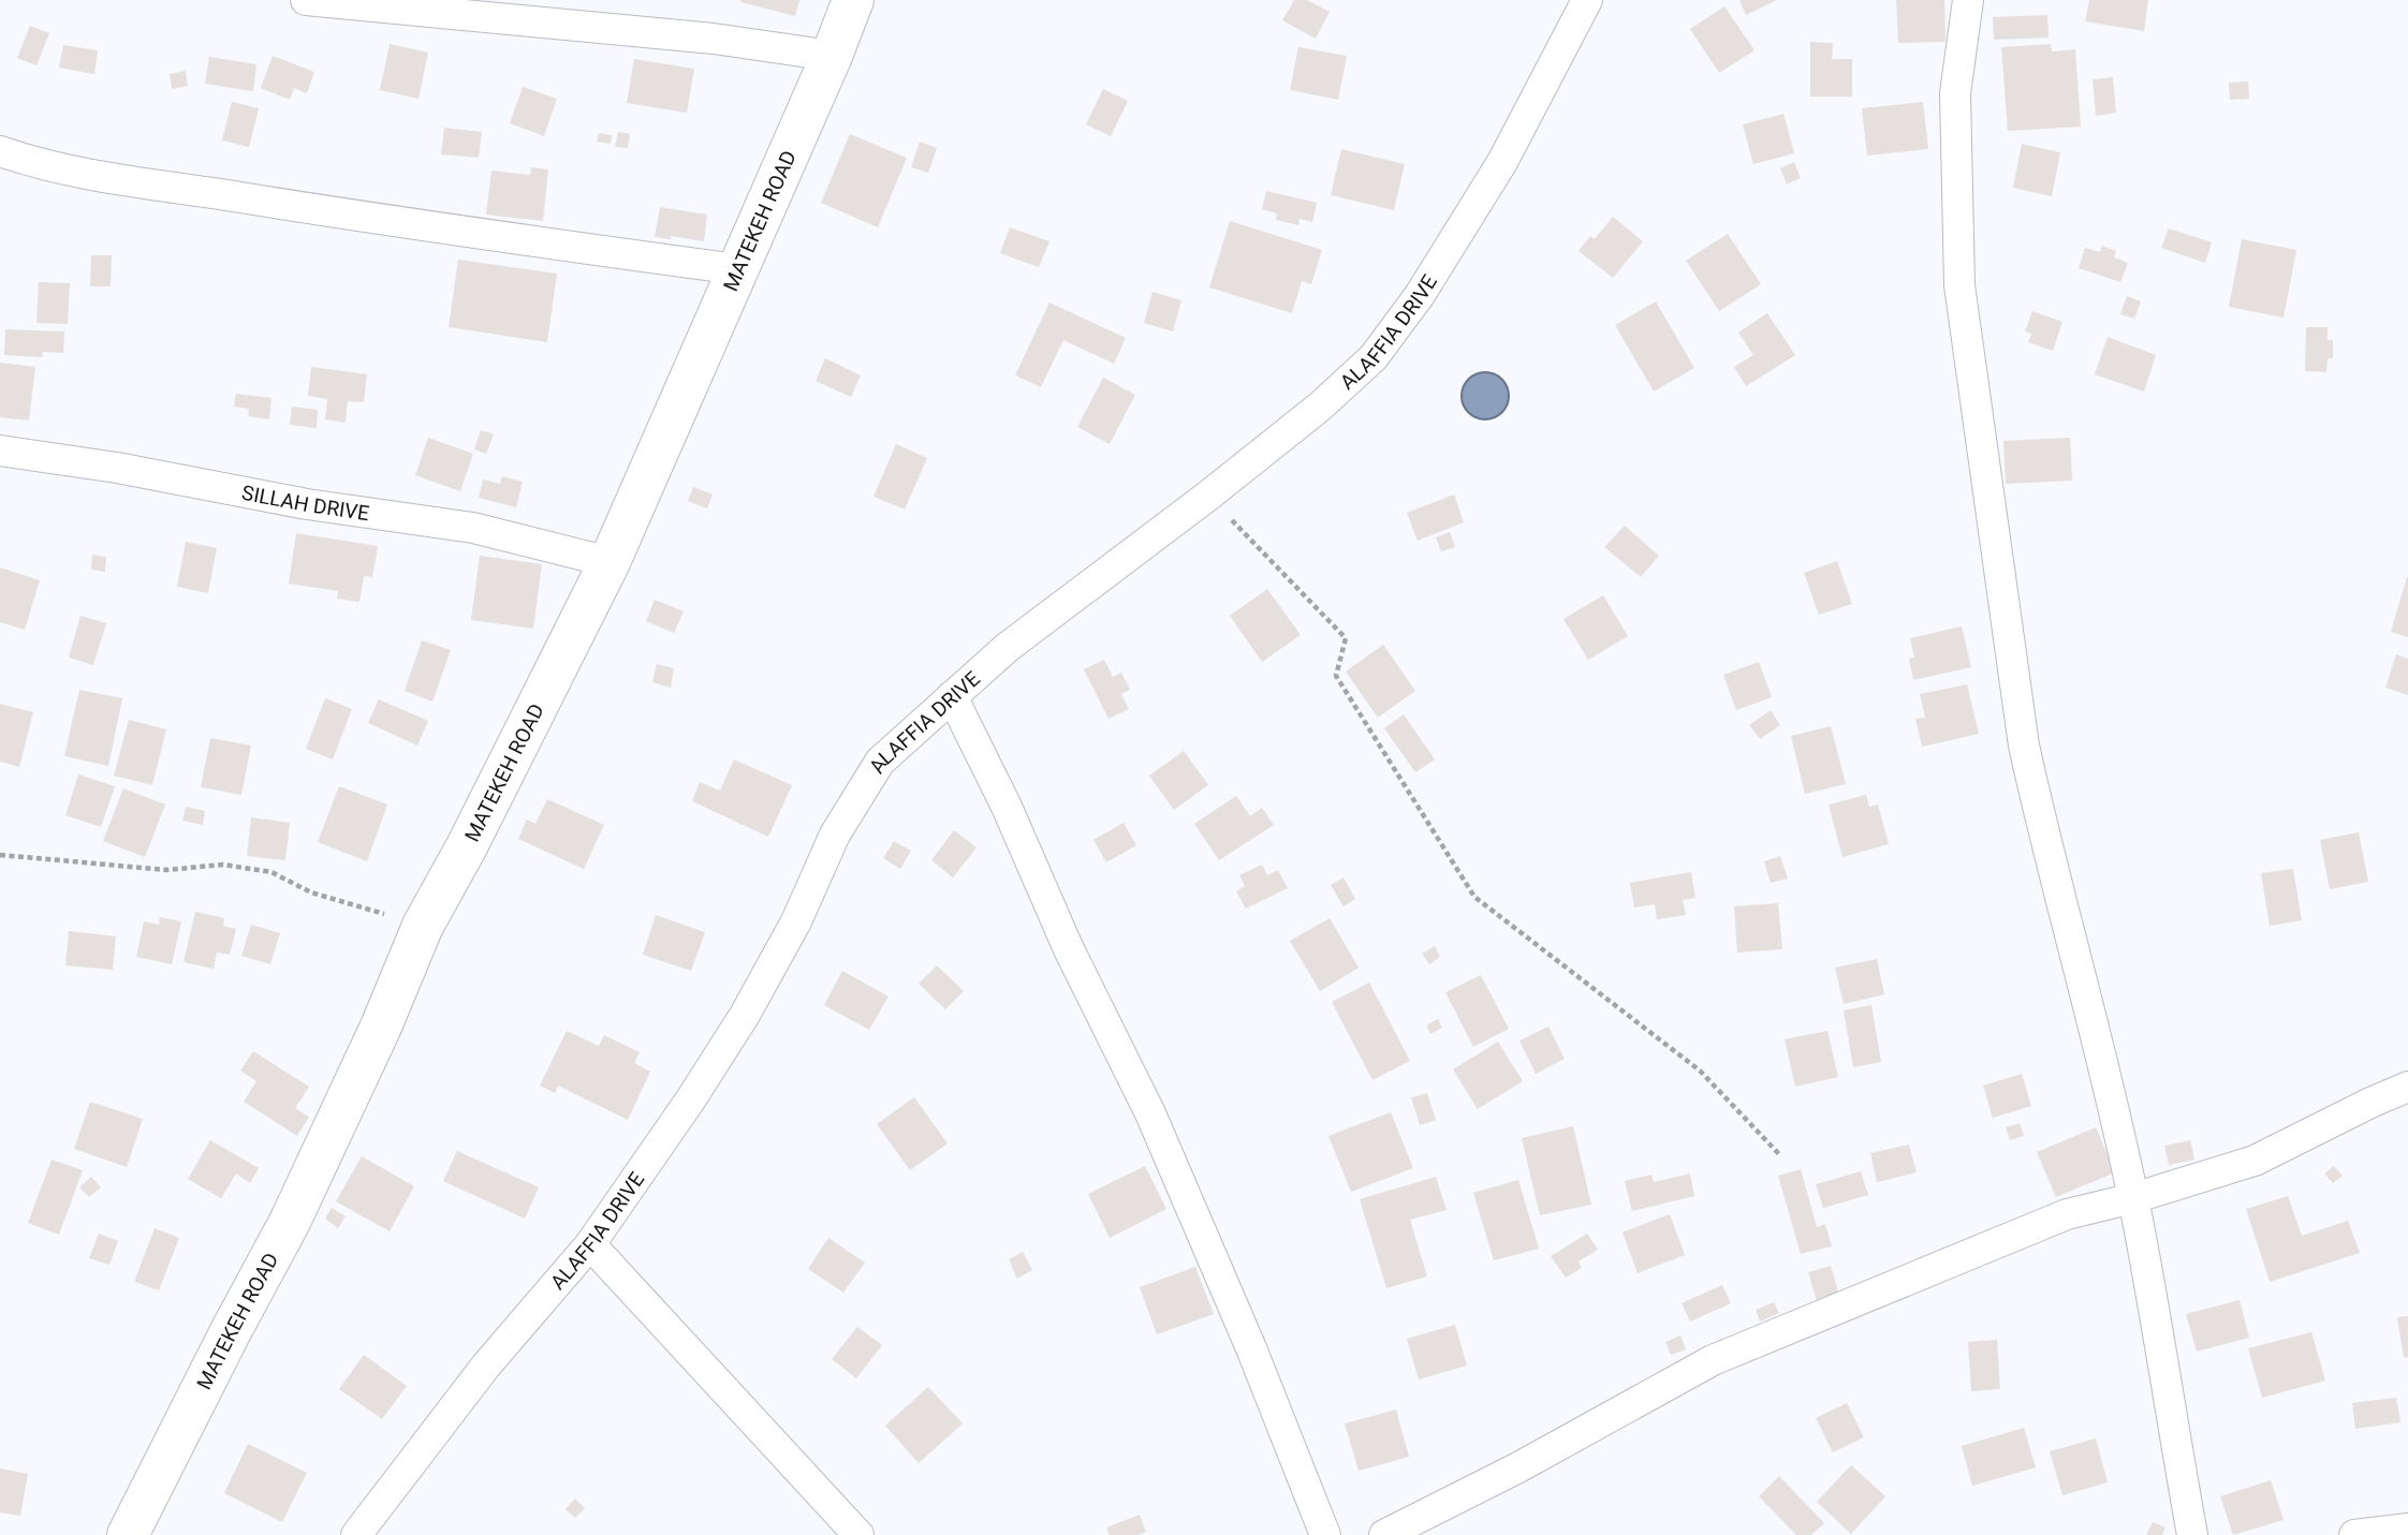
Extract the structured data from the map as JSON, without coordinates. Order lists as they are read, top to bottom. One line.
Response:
{"streets":{"street":["MATEKEH ROAD","ALAFFIA DRIVE","SILLAH DRIVE"]},"crossings":[["MATEKEH ROAD","SILLAH DRIVE"]]}
